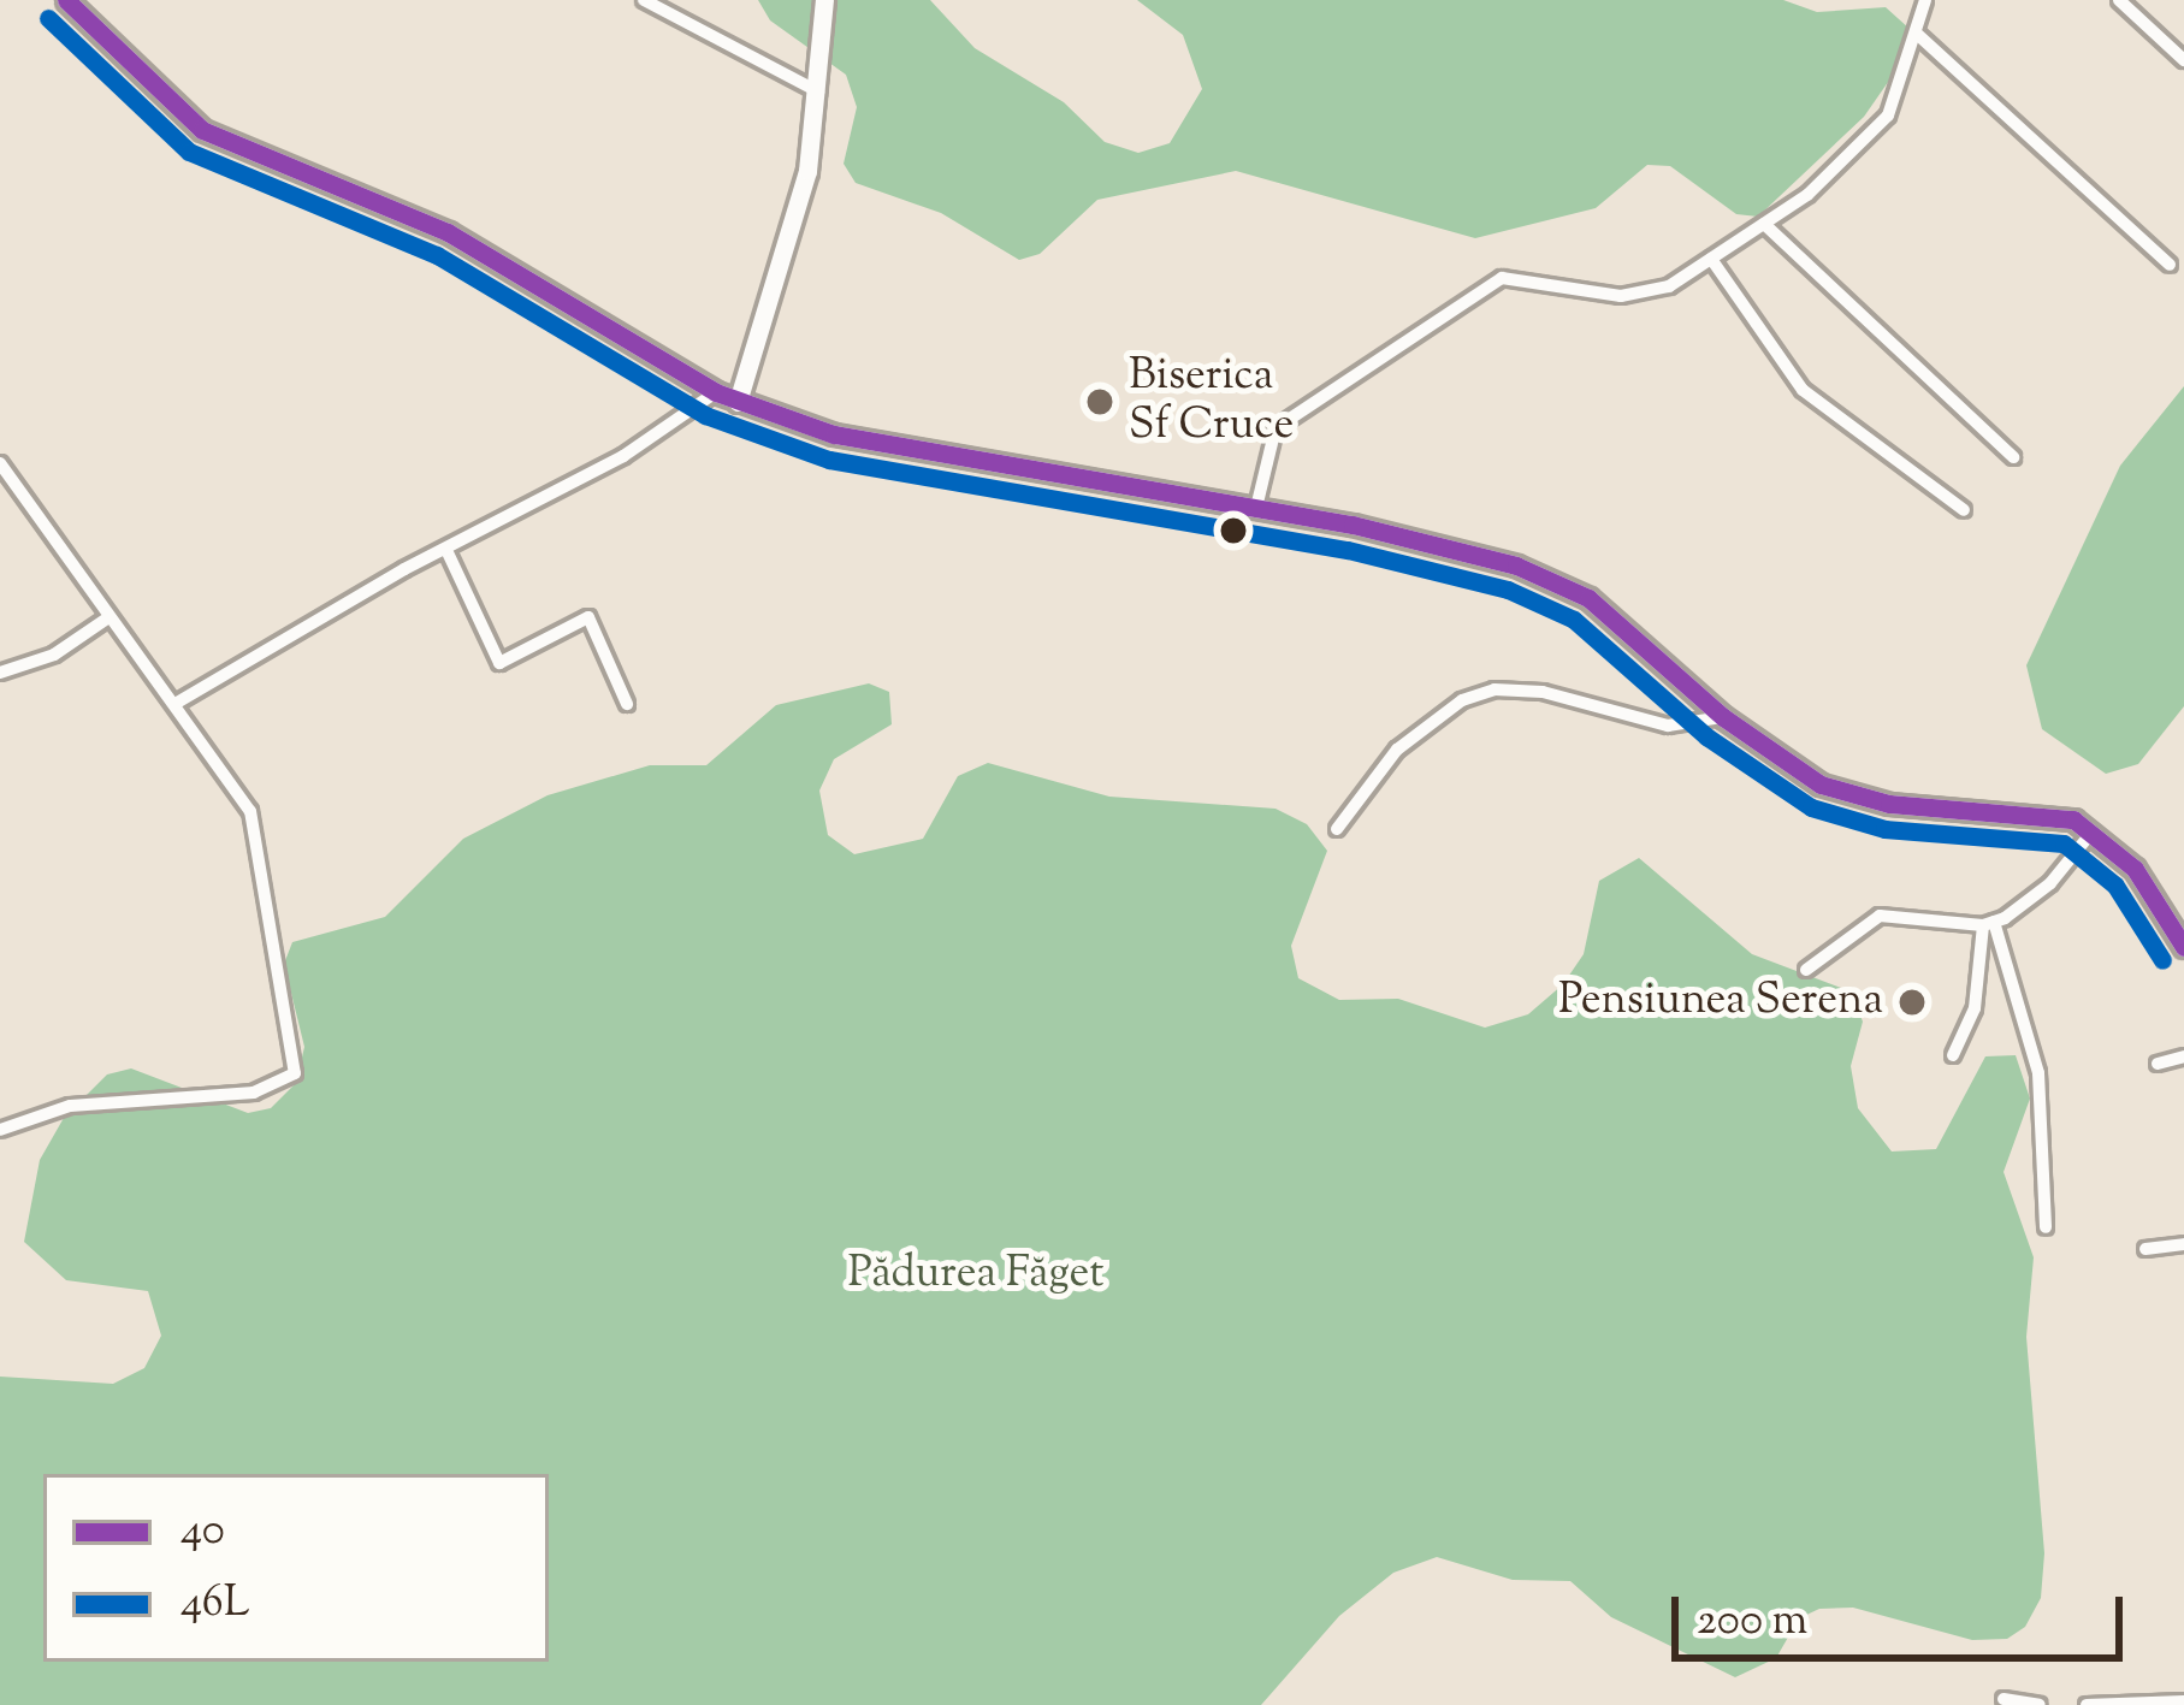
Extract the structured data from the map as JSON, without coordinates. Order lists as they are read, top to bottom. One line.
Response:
{"parks":["Pădurea Făget"],"places":["Biserica Sf Cruce","Pensiunea Serena"],"lines":["transit line 40","transit line 46L"],"legend":["40","46L"],"scale_bar":"200 m"}
